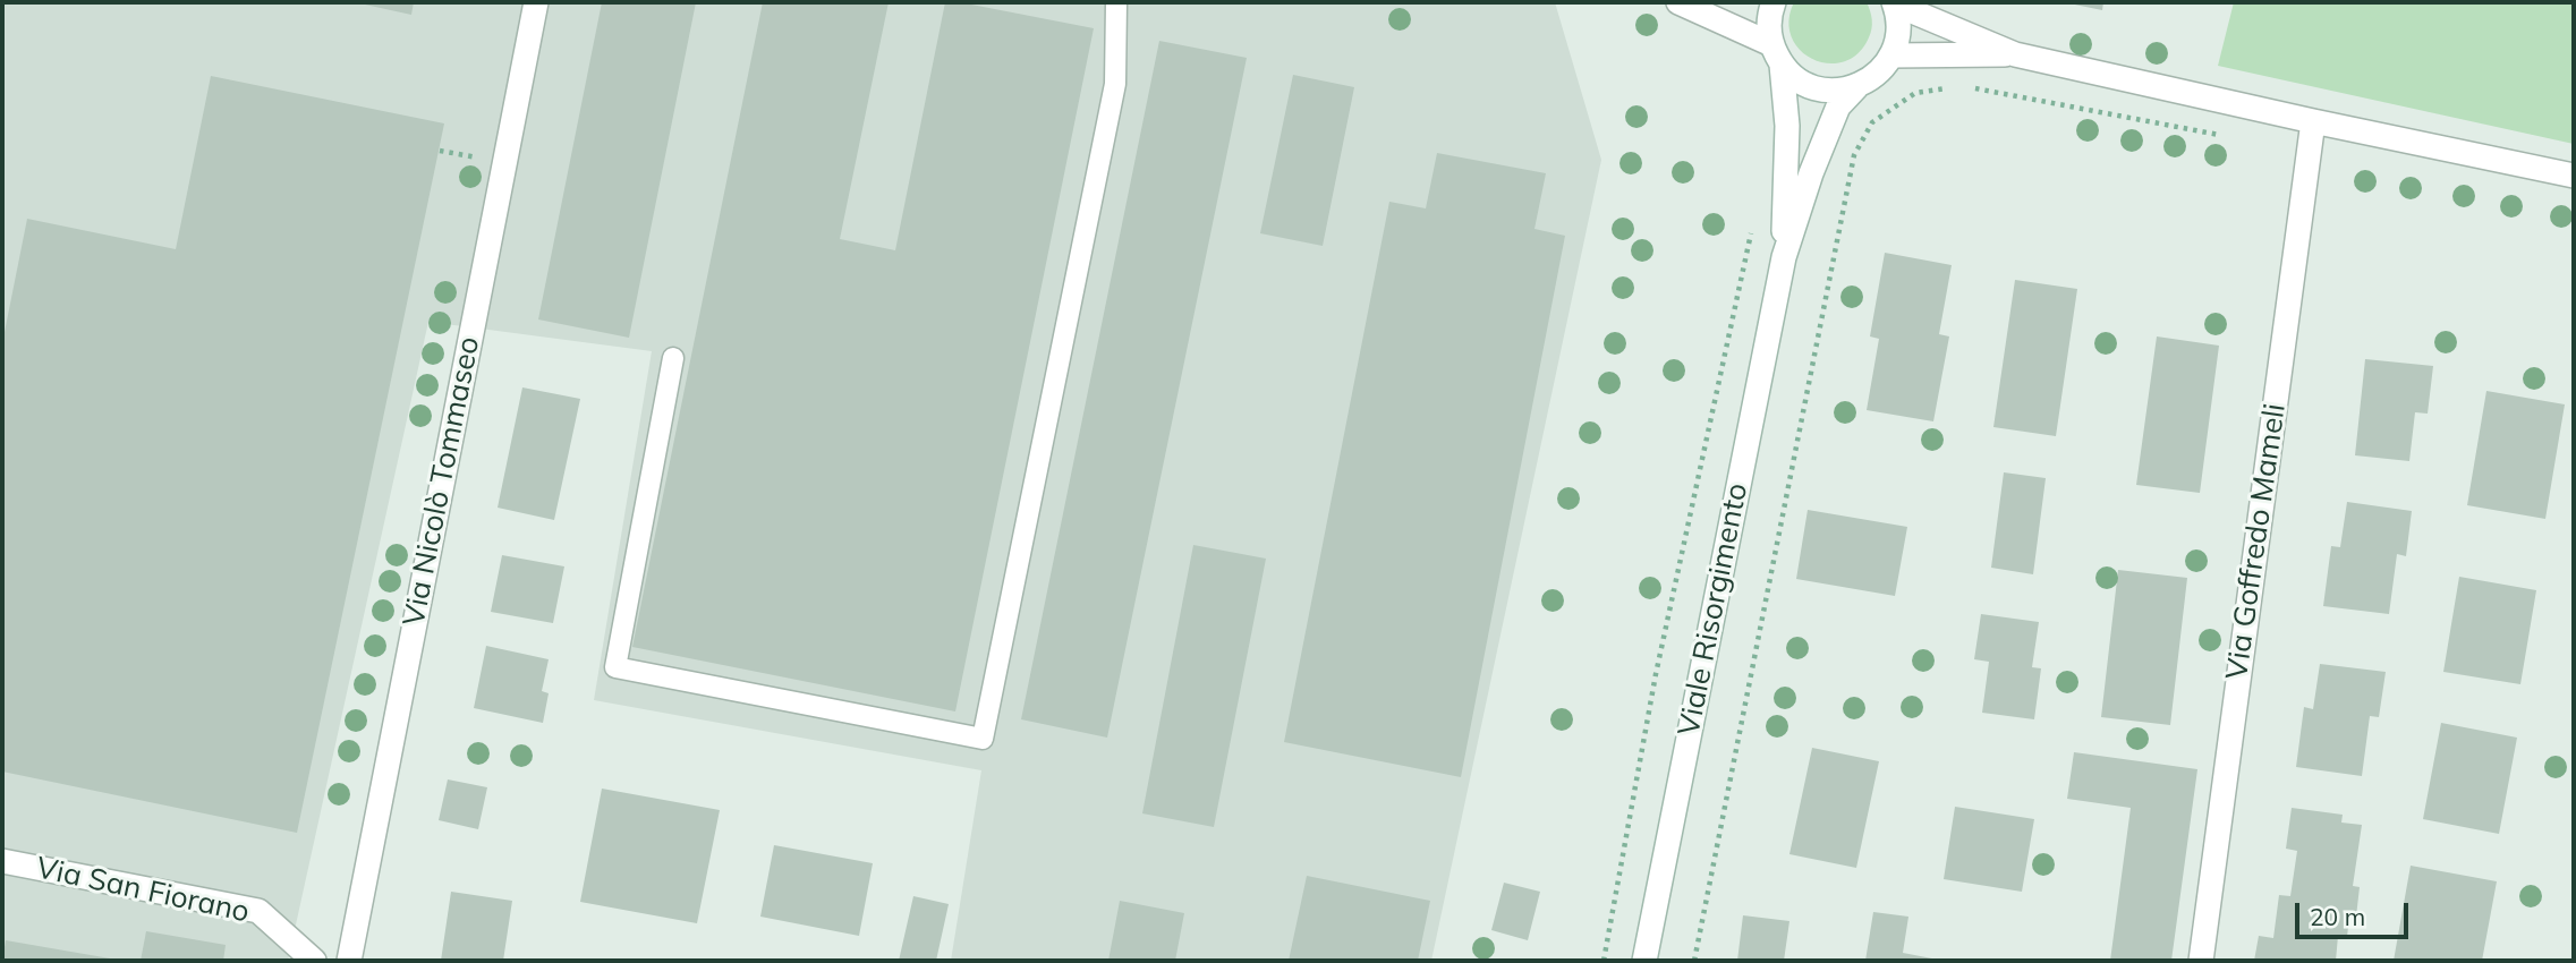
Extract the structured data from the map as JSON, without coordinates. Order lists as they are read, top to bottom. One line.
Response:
{"streets":{"street":["Via Nicolò Tommaseo","Via Goffredo Mameli","Viale Risorgimento","Via San Fiorano"]},"scale_bar":"20 m"}
